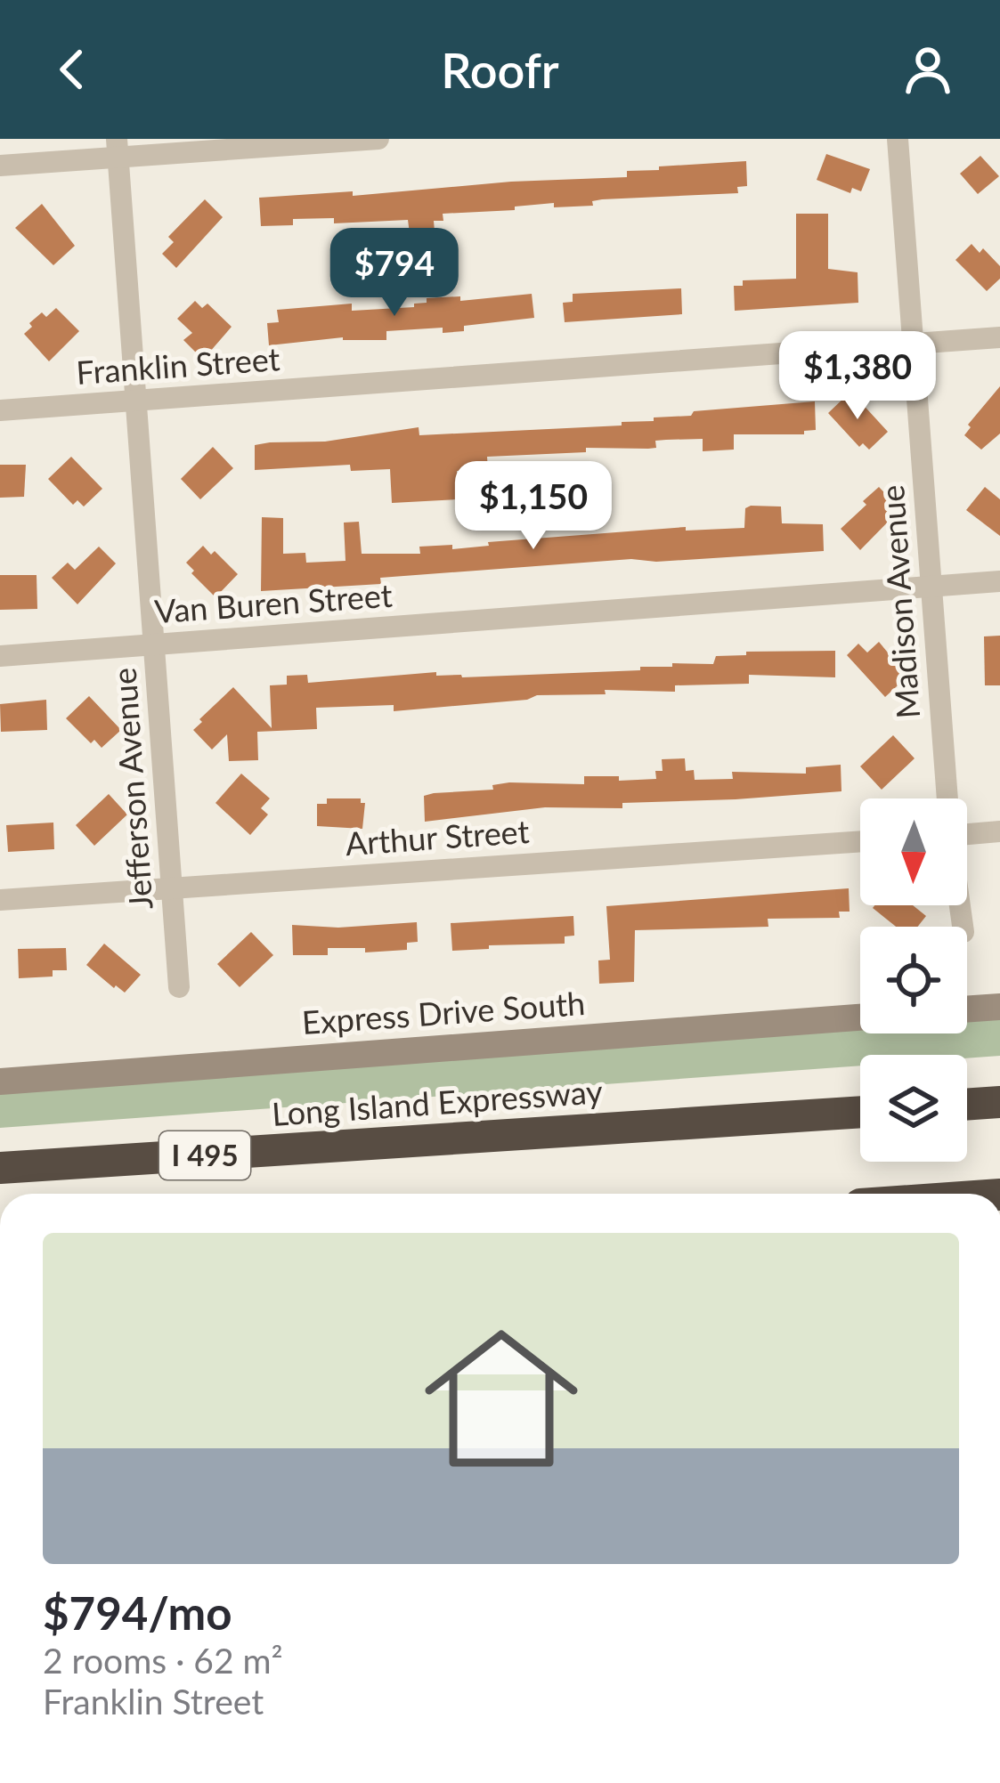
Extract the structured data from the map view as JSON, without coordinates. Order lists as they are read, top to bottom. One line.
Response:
{"streets":{"highway":["Long Island Expressway","I 495"],"main road":["Express Drive South"],"street":["Franklin Street","Madison Avenue","Van Buren Street","Jefferson Avenue","Arthur Street"]},"crossings":[["Franklin Street","Madison Avenue"],["Franklin Street","Jefferson Avenue"],["Madison Avenue","Van Buren Street"],["Van Buren Street","Jefferson Avenue"],["Jefferson Avenue","Arthur Street"]],"north":"bottom","page":{"header":"Roofr","price":["$794","$1,380","$1,150"],"list":[{"name":"$794/mo","note":"2 rooms · 62 m² · Franklin Street"}]}}
